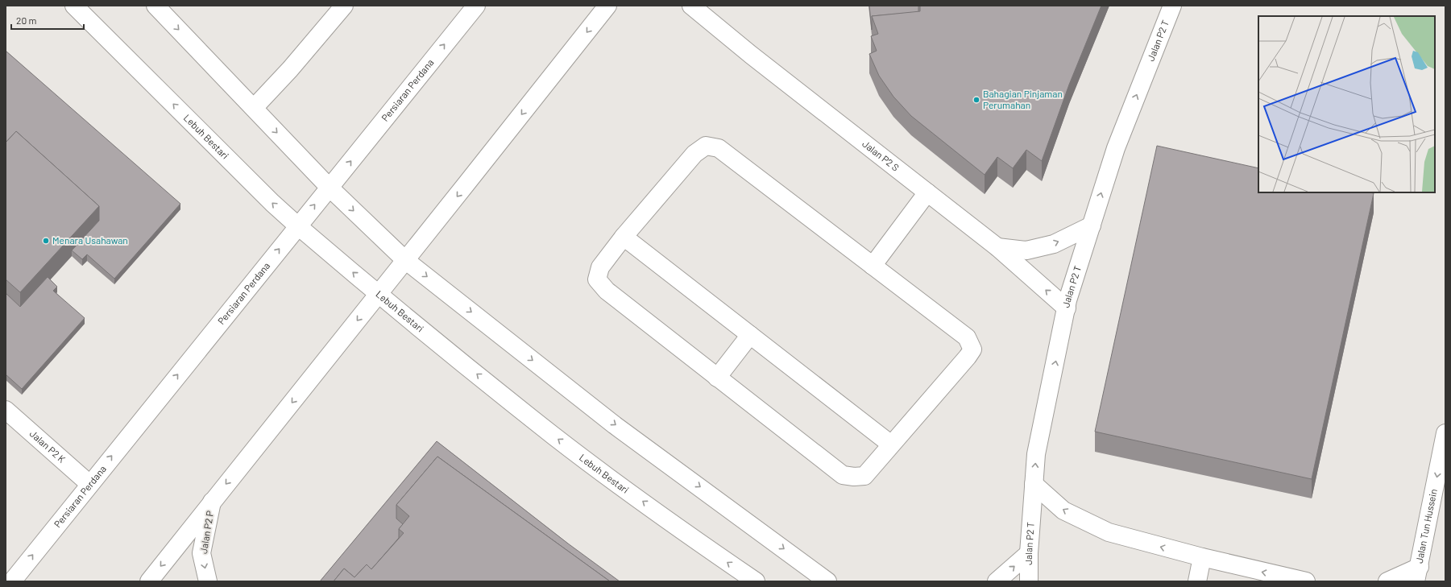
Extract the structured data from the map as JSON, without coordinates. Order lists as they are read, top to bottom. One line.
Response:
{"streets":{"main road":["Jalan P2 T","Persiaran Perdana","Lebuh Bestari","Jalan P2 S","Jalan P2 K","Jalan Tun Hussein","Jalan P2 P"]},"crossings":[["Jalan P2 T","Jalan P2 S"],["Persiaran Perdana","Lebuh Bestari"],["Persiaran Perdana","Jalan P2 K"]],"one_way":["Jalan P2 T","Jalan Tun Hussein","Jalan P2 P"],"places":["Bahagian Pinjaman Perumahan","Menara Usahawan"],"scale_bar":"20 m"}
